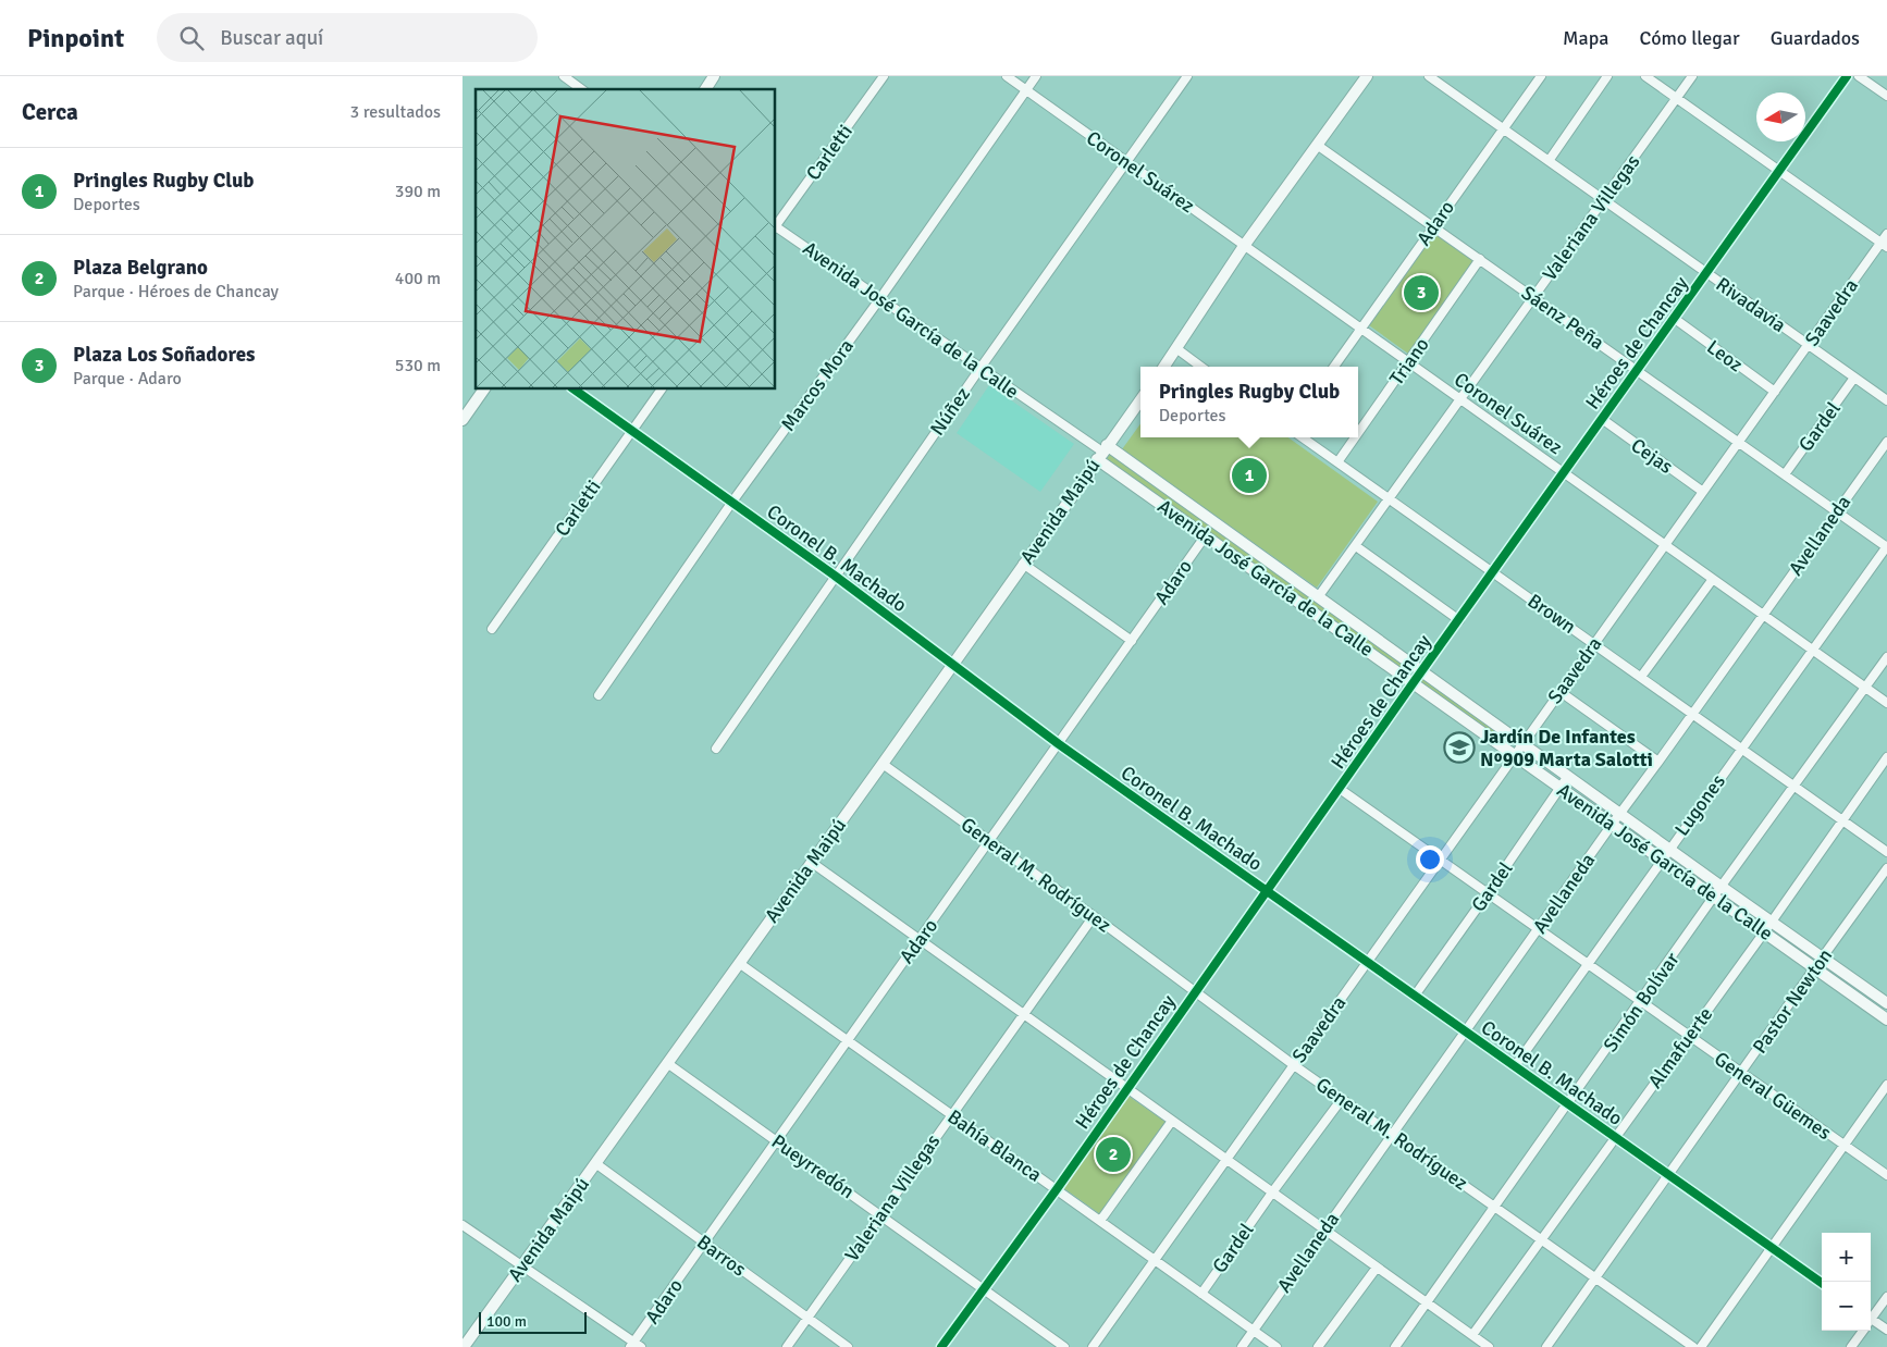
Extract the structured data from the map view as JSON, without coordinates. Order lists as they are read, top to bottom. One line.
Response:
{"streets":{"main road":["Avenida José García de la Calle","Avenida Maipú"],"street":["Carletti","Coronel Suárez","Valeriana Villegas","Adaro","Rivadavia","Saavedra","Sáenz Peña","Héroes de Chancay","Leoz","Triano","Marcos Mora","Núñez","Gardel","Cejas","Avellaneda","Coronel B. Machado","Brown","Lugones","General M. Rodríguez","Pastor Newton","Simón Bolívar","Almafuerte","General Güemes","Bahía Blanca","Pueyrredón","Barros"]},"crossings":[["Carletti","Coronel B. Machado"],["Coronel Suárez","Valeriana Villegas"],["Coronel Suárez","Adaro"],["Coronel Suárez","Saavedra"],["Coronel Suárez","Héroes de Chancay"],["Coronel Suárez","Triano"],["Coronel Suárez","Marcos Mora"],["Coronel Suárez","Núñez"],["Coronel Suárez","Avellaneda"],["Coronel Suárez","Lugones"],["Coronel Suárez","Simón Bolívar"],["Valeriana Villegas","Rivadavia"],["Valeriana Villegas","Sáenz Peña"],["Valeriana Villegas","Avenida José García de la Calle"],["Valeriana Villegas","Brown"],["Valeriana Villegas","General M. Rodríguez"],["Valeriana Villegas","Bahía Blanca"],["Valeriana Villegas","Pueyrredón"],["Valeriana Villegas","Barros"],["Adaro","Rivadavia"],["Adaro","Sáenz Peña"],["Adaro","Avenida José García de la Calle"],["Adaro","Coronel B. Machado"],["Adaro","General M. Rodríguez"],["Adaro","Bahía Blanca"],["Adaro","Pueyrredón"],["Adaro","Barros"],["Rivadavia","Saavedra"],["Rivadavia","Héroes de Chancay"],["Rivadavia","Gardel"],["Saavedra","Sáenz Peña"],["Saavedra","Avenida José García de la Calle"],["Saavedra","Leoz"],["Saavedra","Cejas"],["Saavedra","Coronel B. Machado"],["Saavedra","Brown"],["Saavedra","General M. Rodríguez"],["Saavedra","General Güemes"],["Saavedra","Bahía Blanca"],["Sáenz Peña","Héroes de Chancay"],["Sáenz Peña","Triano"],["Sáenz Peña","Gardel"],["Sáenz Peña","Avellaneda"],["Sáenz Peña","Lugones"],["Avenida José García de la Calle","Héroes de Chancay"],["Avenida José García de la Calle","Marcos Mora"],["Avenida José García de la Calle","Núñez"],["Avenida José García de la Calle","Gardel"],["Avenida José García de la Calle","Avenida Maipú"],["Avenida José García de la Calle","Avellaneda"],["Avenida José García de la Calle","Lugones"],["Avenida José García de la Calle","Pastor Newton"],["Avenida José García de la Calle","Simón Bolívar"],["Avenida José García de la Calle","Almafuerte"],["Héroes de Chancay","Leoz"],["Héroes de Chancay","Cejas"],["Héroes de Chancay","Coronel B. Machado"],["Héroes de Chancay","Brown"],["Héroes de Chancay","General M. Rodríguez"],["Héroes de Chancay","General Güemes"],["Héroes de Chancay","Bahía Blanca"],["Héroes de Chancay","Pueyrredón"],["Triano","Brown"],["Marcos Mora","Coronel B. Machado"],["Núñez","Coronel B. Machado"],["Gardel","Coronel B. Machado"],["Gardel","General M. Rodríguez"],["Gardel","General Güemes"],["Gardel","Bahía Blanca"],["Avenida Maipú","Coronel B. Machado"],["Avenida Maipú","General M. Rodríguez"],["Avenida Maipú","Bahía Blanca"],["Avenida Maipú","Pueyrredón"],["Avenida Maipú","Barros"],["Avellaneda","Coronel B. Machado"],["Avellaneda","Brown"],["Avellaneda","General M. Rodríguez"],["Avellaneda","General Güemes"],["Avellaneda","Bahía Blanca"],["Coronel B. Machado","Lugones"],["Coronel B. Machado","Pastor Newton"],["Coronel B. Machado","Simón Bolívar"],["Coronel B. Machado","Almafuerte"],["Brown","Lugones"],["Brown","Simón Bolívar"],["Brown","Almafuerte"],["Lugones","General Güemes"],["General M. Rodríguez","Pastor Newton"],["General M. Rodríguez","Simón Bolívar"],["General M. Rodríguez","Almafuerte"],["Pastor Newton","General Güemes"],["Simón Bolívar","General Güemes"],["Almafuerte","General Güemes"]],"places":{"school or university":["Jardín De Infantes Nº909 Marta Salotti"]},"scale_bar":"100 m","north":"left","page":{"header":"Pinpoint","search":"Buscar aquí","nav":["Mapa","Cómo llegar","Guardados"],"heading":["Cerca","3 resultados"],"list":[{"mark":"1","name":"Pringles Rugby Club","note":"Deportes","value":"390 m"},{"mark":"2","name":"Plaza Belgrano","note":"Parque · Héroes de Chancay","value":"400 m"},{"mark":"3","name":"Plaza Los Soñadores","note":"Parque · Adaro","value":"530 m"}],"pins":["3","1","2"],"popup":["Pringles Rugby Club","Deportes"],"map_buttons":["+","−"],"scale":"100 m"}}
